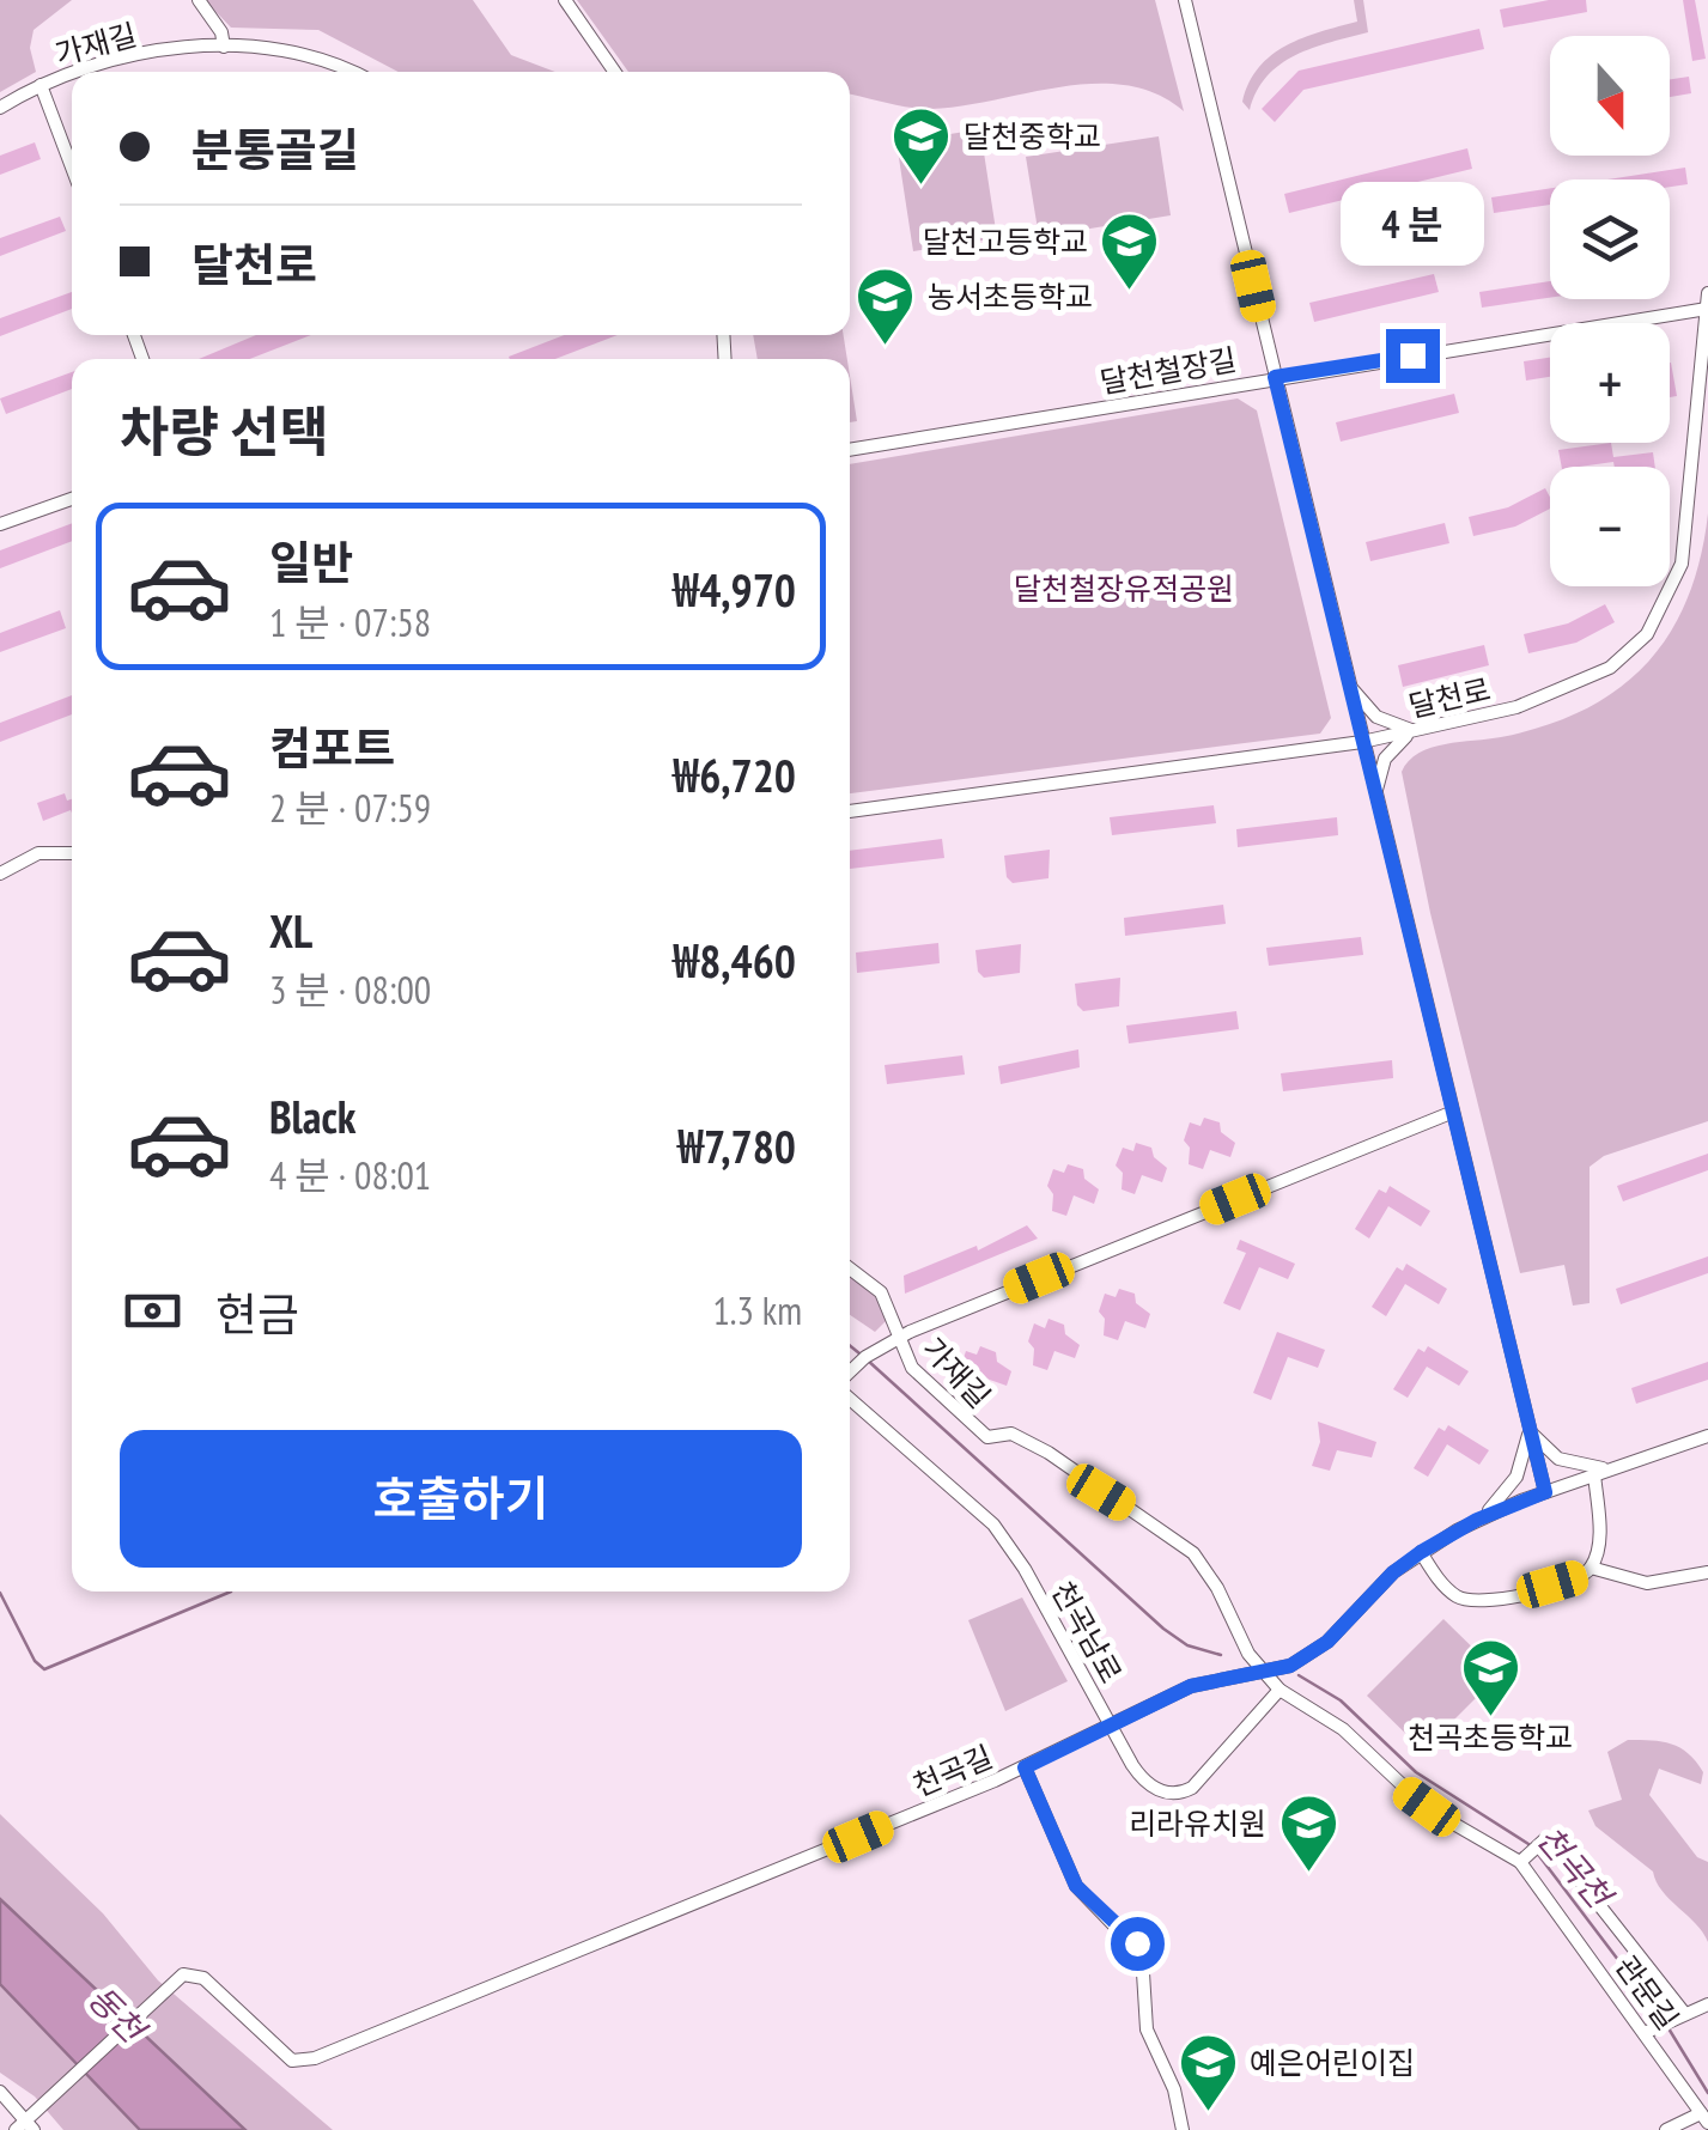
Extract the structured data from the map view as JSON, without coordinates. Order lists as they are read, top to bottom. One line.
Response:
{"streets":{"street":["가재길","달천철장길","달천로","천곡남로","천곡길","관문길"]},"crossings":[["가재길","천곡길"],["가재길","관문길"],["달천철장길","달천로"],["천곡남로","천곡길"],["천곡남로","관문길"],["천곡길","관문길"]],"water":["천곡천","동천"],"parks":["달천철장유적공원"],"places":{"school or university":["달천중학교","달천고등학교","농서초등학교","천곡초등학교","리라유치원","예은어린이집"]},"north":"bottom","page":{"map_buttons":["+","−"],"banner":["분통골길","달천로"],"bubble":"4 분","heading":"차량 선택","list":[{"name":"일반","note":"1 분 · 07:58","value":"₩4,970"},{"name":"컴포트","note":"2 분 · 07:59","value":"₩6,720"},{"name":"XL","note":"3 분 · 08:00","value":"₩8,460"},{"name":"Black","note":"4 분 · 08:01","value":"₩7,780"}],"pay":["현금","1.3 km"],"buttons":"호출하기"}}
